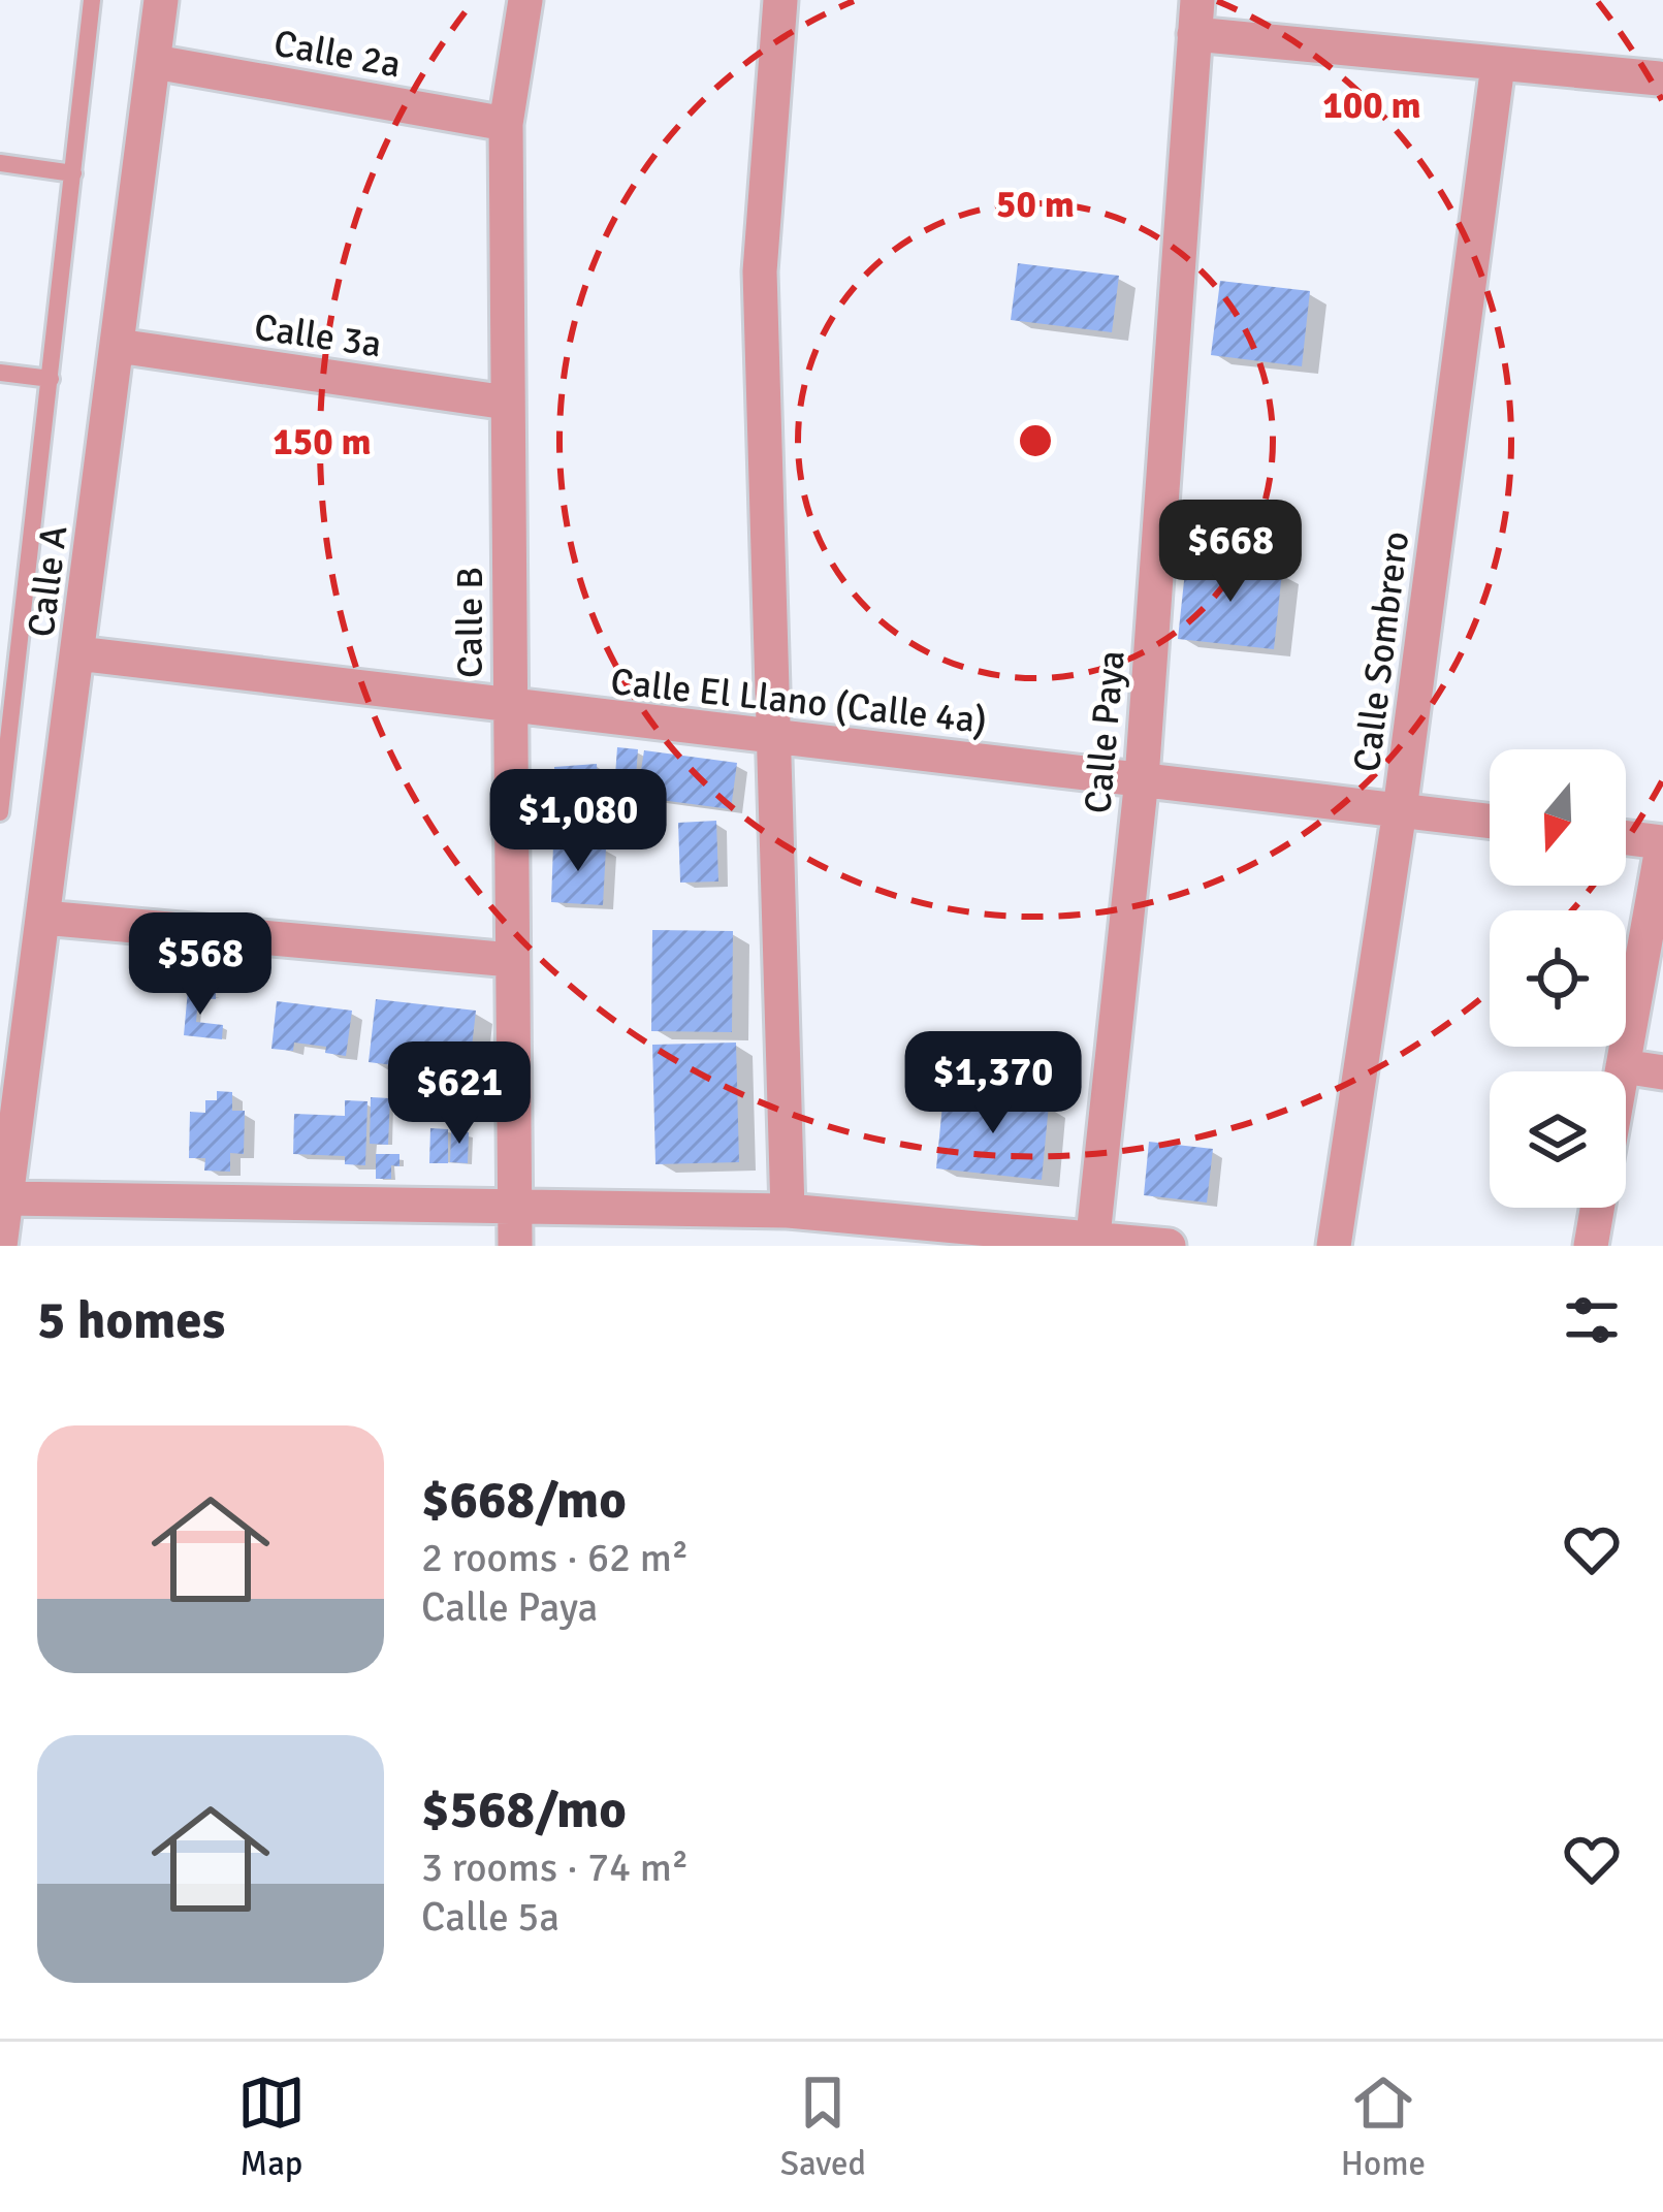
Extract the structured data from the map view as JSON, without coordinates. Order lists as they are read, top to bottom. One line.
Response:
{"streets":{"street":["Calle 2a","Calle 3a","Calle A","Calle B","Calle Sombrero","Calle El Llano (Calle 4a)","Calle Paya"]},"crossings":[["Calle 2a","Calle A"],["Calle 2a","Calle B"],["Calle 3a","Calle A"],["Calle 3a","Calle B"],["Calle A","Calle El Llano (Calle 4a)"],["Calle B","Calle El Llano (Calle 4a)"],["Calle Sombrero","Calle El Llano (Calle 4a)"],["Calle El Llano (Calle 4a)","Calle Paya"]],"north":"bottom","page":{"price":["$668","$1,080","$568","$1,370","$621"],"heading":"5 homes","list":[{"name":"$668/mo","note":"2 rooms · 62 m² · Calle Paya"},{"name":"$568/mo","note":"3 rooms · 74 m² · Calle 5a"}],"tabs":["Map","Saved","Home"]},"rings":["100 m","50 m","150 m"]}
